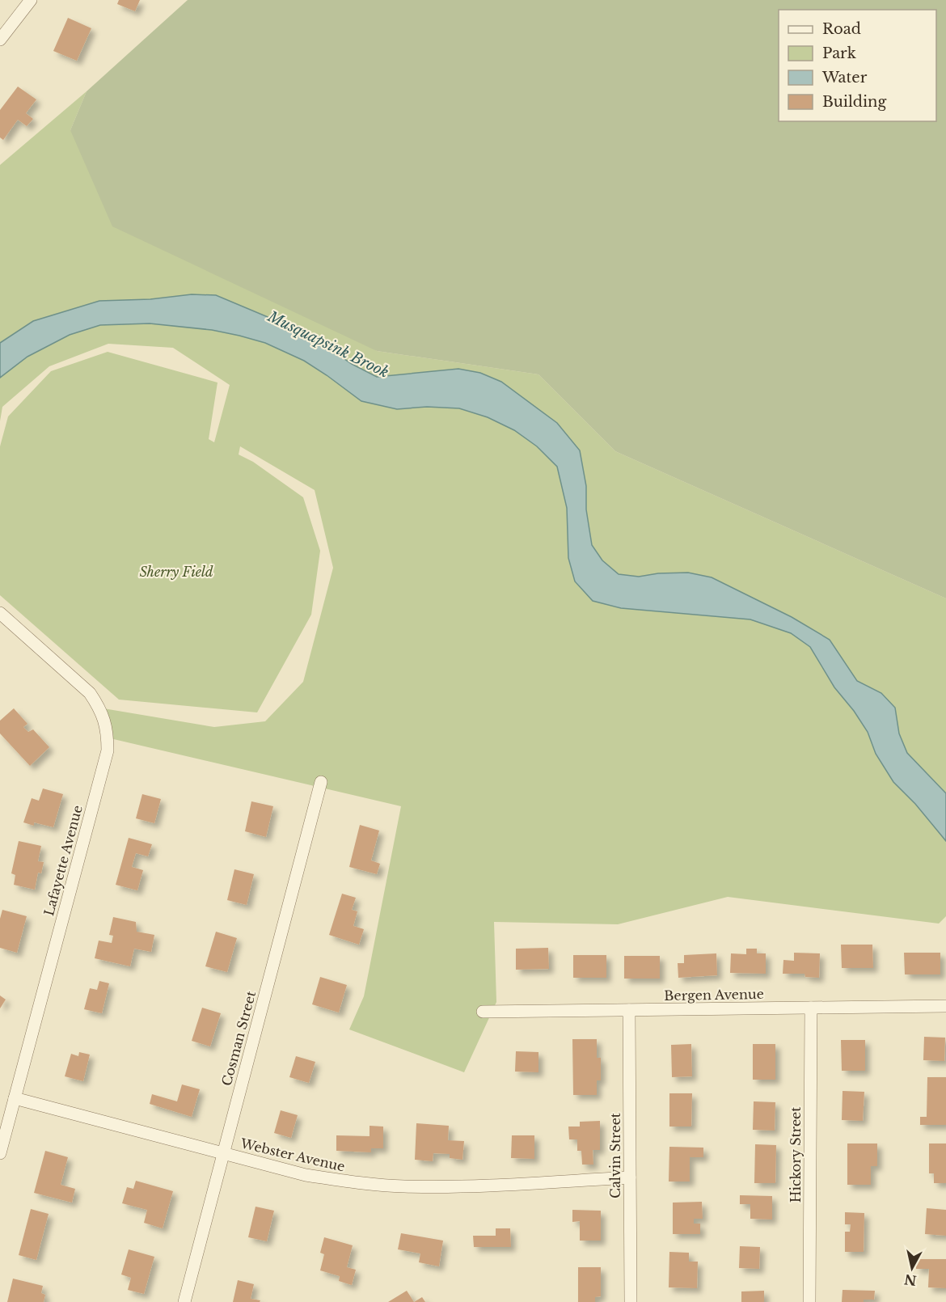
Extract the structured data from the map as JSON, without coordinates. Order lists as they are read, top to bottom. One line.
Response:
{"streets":{"street":["Lafayette Avenue","Bergen Avenue","Cosman Street","Webster Avenue","Hickory Street","Calvin Street"]},"crossings":[["Lafayette Avenue","Webster Avenue"],["Bergen Avenue","Hickory Street"],["Bergen Avenue","Calvin Street"],["Cosman Street","Webster Avenue"],["Webster Avenue","Calvin Street"]],"water":["Musquapsink Brook"],"parks":["Sherry Field"],"legend":["Road","Park","Water","Building"],"north":"bottom"}
